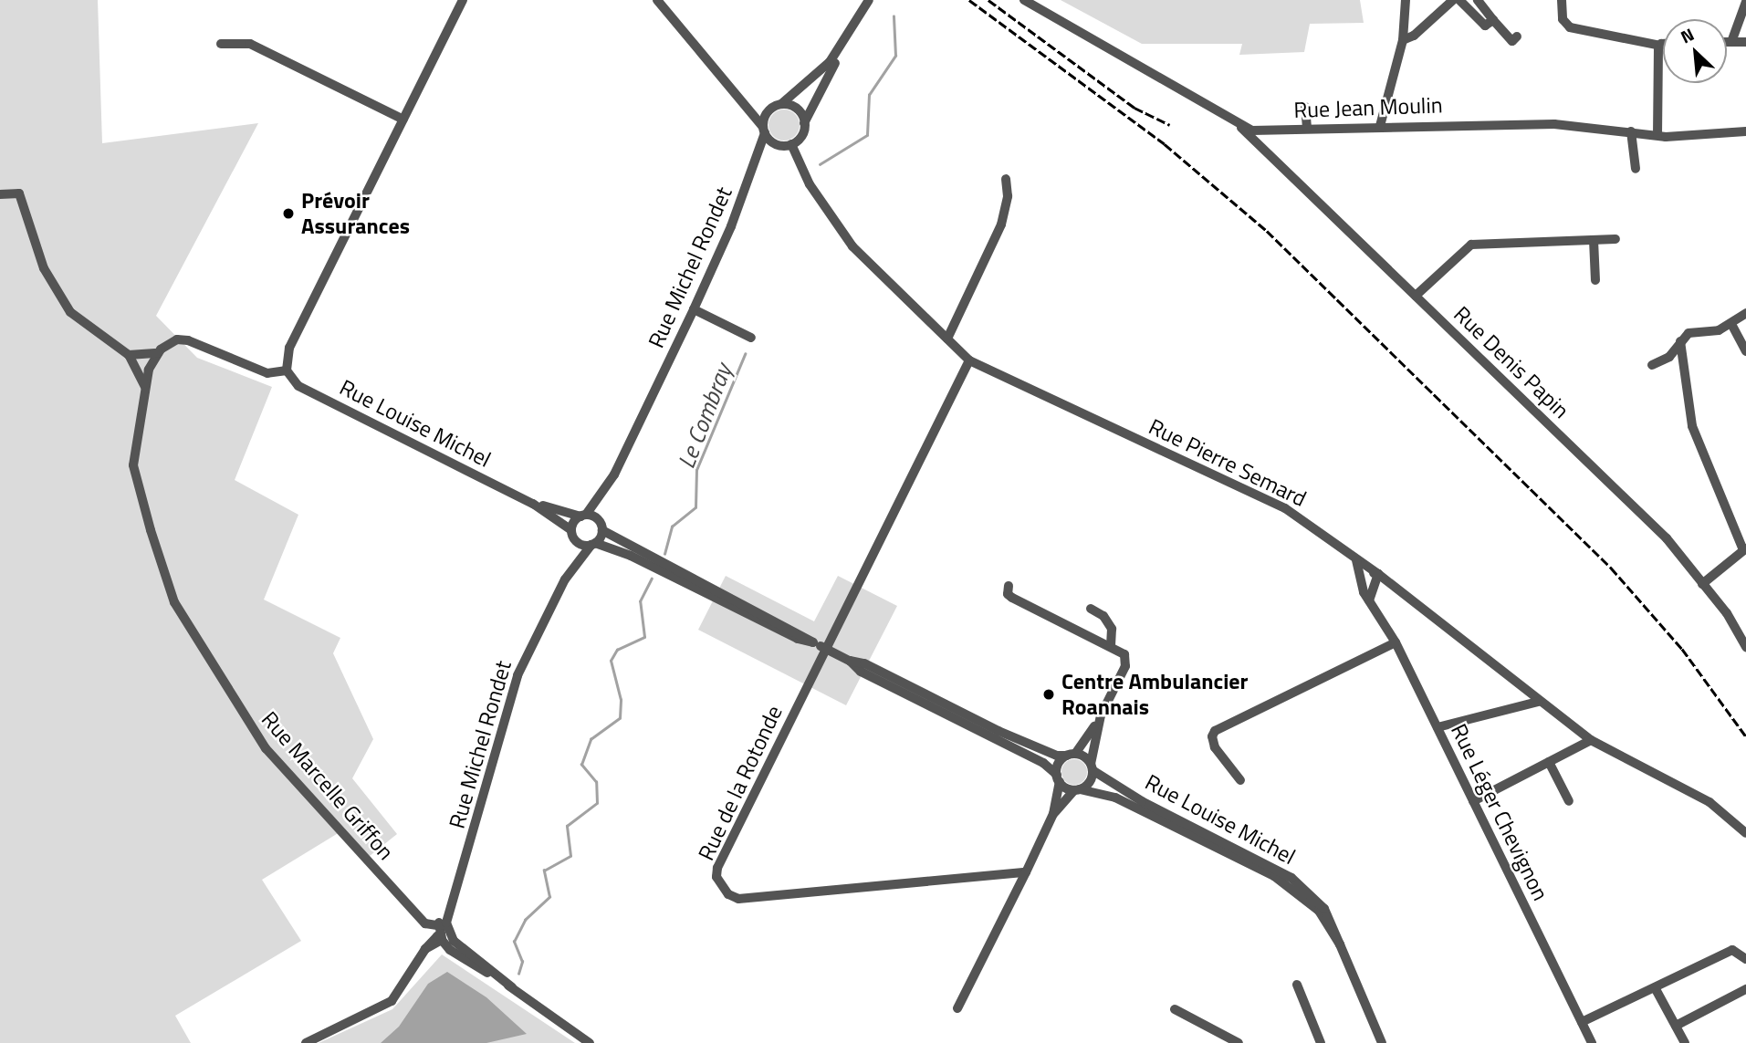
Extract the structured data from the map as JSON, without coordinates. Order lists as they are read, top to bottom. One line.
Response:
{"streets":{"street":["Rue Jean Moulin","Rue Michel Rondet","Rue Denis Papin","Rue Louise Michel","Rue Pierre Semard","Rue de la Rotonde","Rue Marcelle Griffon","Rue Léger Chevignon"]},"crossings":[["Rue Jean Moulin","Rue Denis Papin"],["Rue Michel Rondet","Rue Louise Michel"],["Rue Michel Rondet","Rue Pierre Semard"],["Rue Michel Rondet","Rue Marcelle Griffon"],["Rue Pierre Semard","Rue de la Rotonde"],["Rue Pierre Semard","Rue Léger Chevignon"]],"water":["Le Combray"],"places":["Prévoir Assurances","Centre Ambulancier Roannais"],"north":"top left"}
